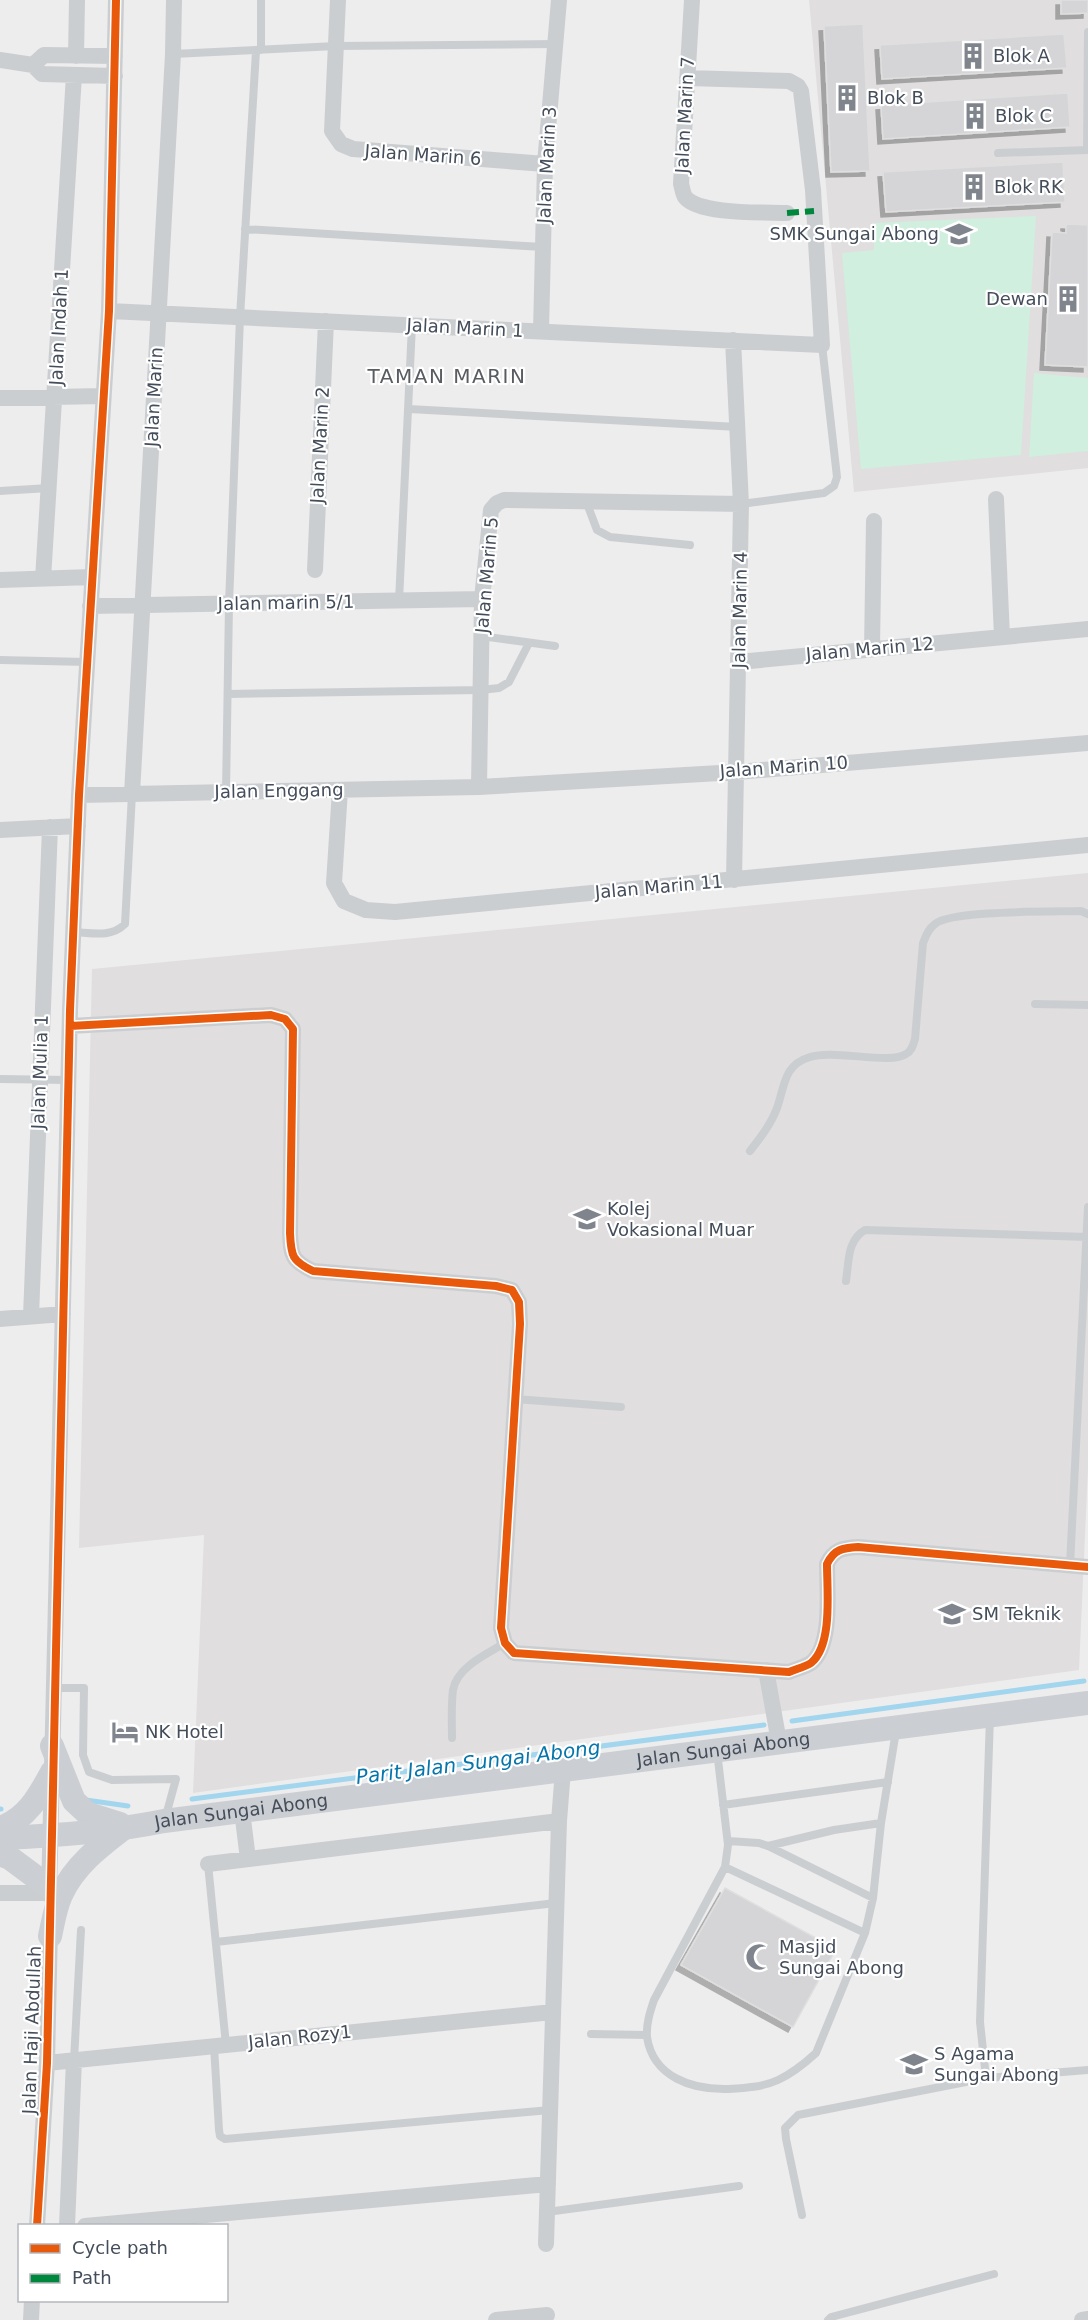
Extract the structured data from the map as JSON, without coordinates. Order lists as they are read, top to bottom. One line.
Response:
{"streets":{"street":["Jalan Marin 7","Jalan Marin 6","Jalan Marin 3","Jalan Indah 1","Jalan Marin 1","Jalan Marin","Jalan Marin 2","Jalan Marin 5","Jalan marin 5/1","Jalan Marin 4","Jalan Marin 12","Jalan Marin 10","Jalan Enggang","Jalan Marin 11","Jalan Mulia 1","Jalan Sungai Abong","Jalan Haji Abdullah","Jalan Rozy1"]},"crossings":[["Jalan Marin 6","Jalan Marin 3"],["Jalan Marin 3","Jalan Marin 1"],["Jalan Marin 1","Jalan Marin"],["Jalan Marin 1","Jalan Marin 2"],["Jalan Marin 1","Jalan Marin 4"],["Jalan Marin 1","Jalan Haji Abdullah"],["Jalan Marin","Jalan marin 5/1"],["Jalan Marin","Jalan Enggang"],["Jalan Marin 5","Jalan marin 5/1"],["Jalan Marin 5","Jalan Marin 4"],["Jalan Marin 5","Jalan Marin 10"],["Jalan Marin 5","Jalan Enggang"],["Jalan marin 5/1","Jalan Haji Abdullah"],["Jalan Marin 4","Jalan Marin 12"],["Jalan Marin 4","Jalan Marin 10"],["Jalan Marin 4","Jalan Marin 11"],["Jalan Marin 10","Jalan Enggang"],["Jalan Enggang","Jalan Marin 11"],["Jalan Enggang","Jalan Haji Abdullah"],["Jalan Sungai Abong","Jalan Haji Abdullah"],["Jalan Haji Abdullah","Jalan Rozy1"]],"districts":["TAMAN MARIN"],"water":["Parit Jalan Sungai Abong"],"places":{"building":["Blok A","Blok B","Blok C","Blok RK","Dewan"],"school or university":["SMK Sungai Abong","Kolej Vokasional Muar","SM Teknik","S Agama Sungai Abong"],"hotel":["NK Hotel"],"mosque":["Masjid Sungai Abong"]},"legend":["Cycle path","Path"]}
